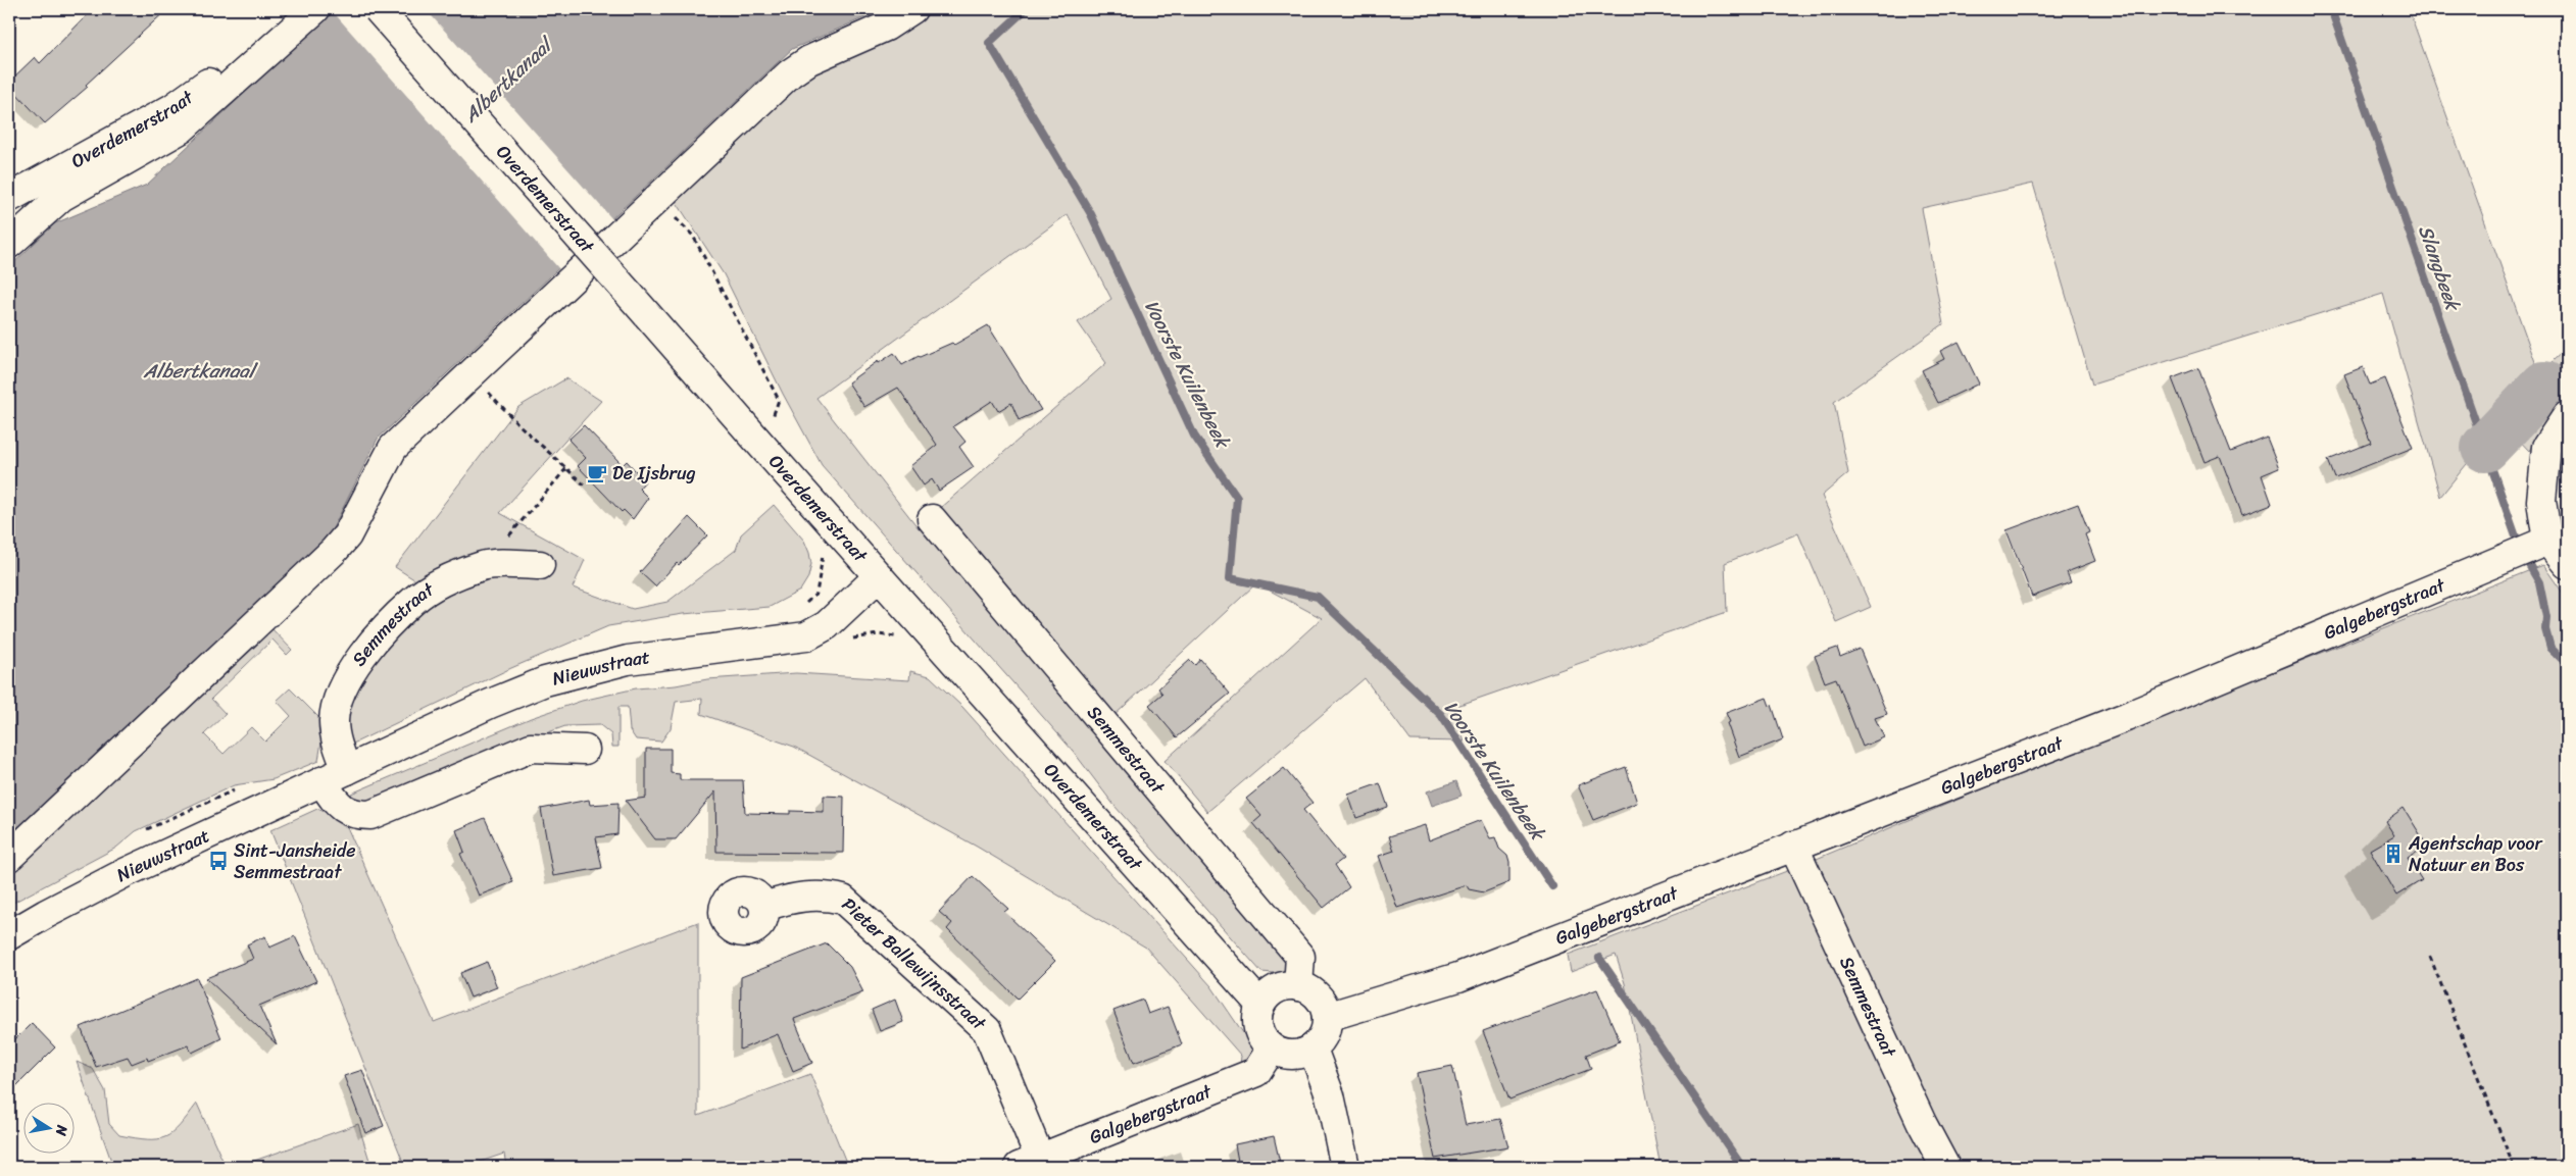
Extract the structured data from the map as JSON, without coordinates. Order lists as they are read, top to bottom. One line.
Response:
{"streets":{"street":["Overdemerstraat","Galgebergstraat","Semmestraat","Nieuwstraat","Pieter Ballewijnsstraat"]},"crossings":[["Overdemerstraat","Galgebergstraat"],["Overdemerstraat","Semmestraat"],["Overdemerstraat","Nieuwstraat"],["Galgebergstraat","Semmestraat"],["Galgebergstraat","Pieter Ballewijnsstraat"],["Semmestraat","Nieuwstraat"]],"water":["Albertkanaal","Slangbeek","Voorste Kuilenbeek"],"places":{"cafe":["De Ijsbrug"],"building":["Agentschap voor Natuur en Bos"],"bus stop":["Sint-Jansheide Semmestraat"]},"north":"right"}
